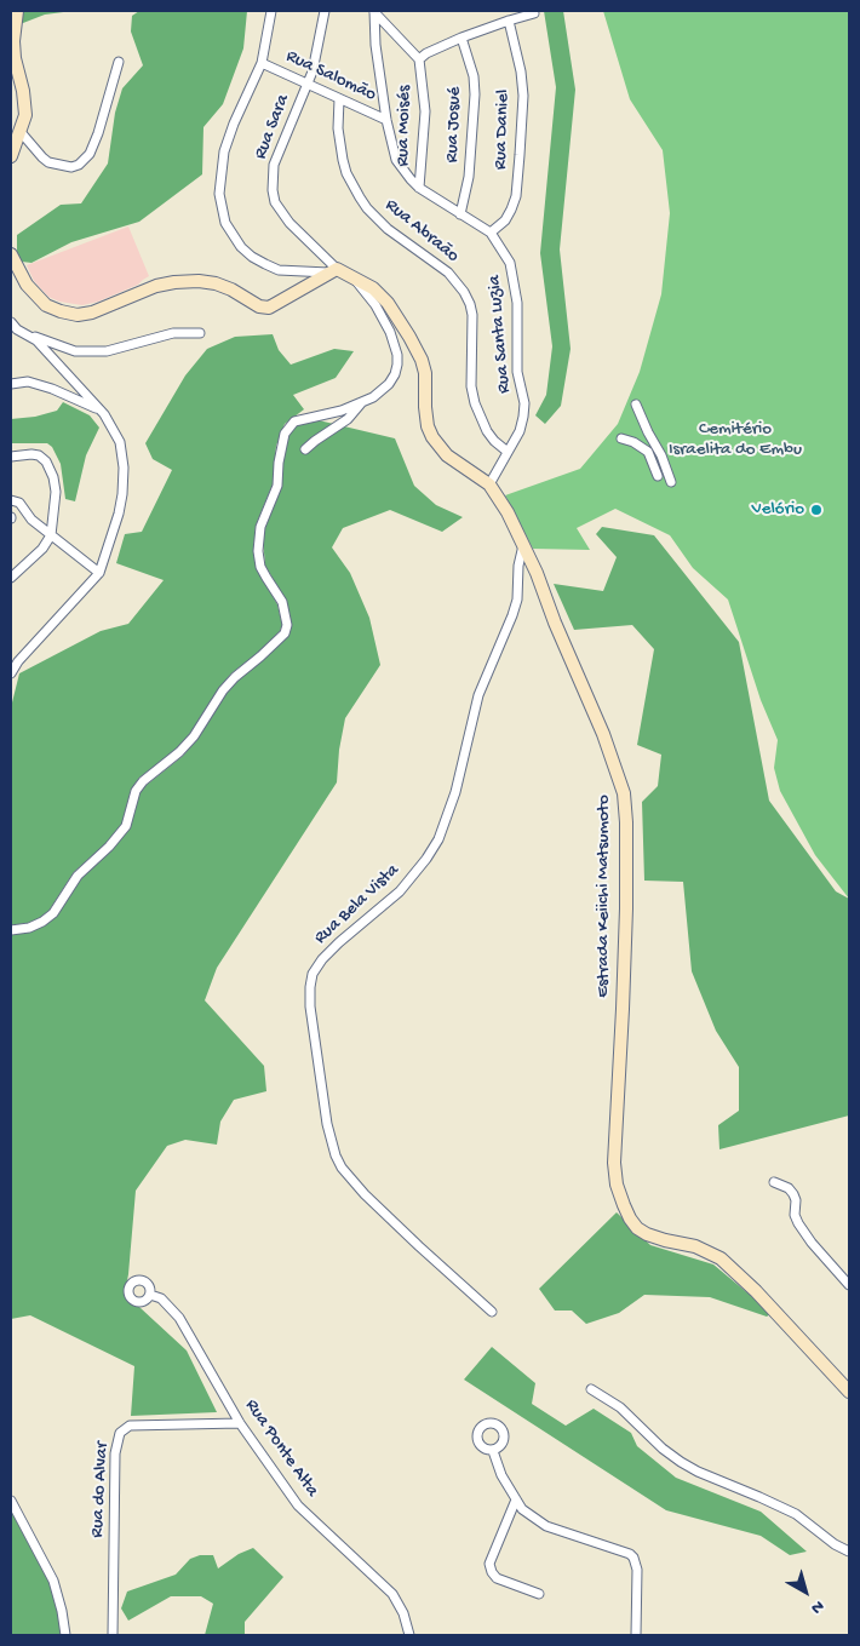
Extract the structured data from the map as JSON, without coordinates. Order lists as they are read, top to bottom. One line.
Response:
{"streets":{"main road":["Estrada Keiichi Matsumoto"],"street":["Rua Salomão","Rua Josué","Rua Moisés","Rua Sara","Rua Daniel","Rua Abraão","Rua Santa Luzia","Rua Bela Vista","Rua Ponte Alta","Rua do Alvar"]},"crossings":[["Rua Salomão","Rua Sara"],["Rua Salomão","Rua Abraão"],["Rua Salomão","Rua Santa Luzia"],["Rua Josué","Rua Santa Luzia"],["Rua Moisés","Rua Santa Luzia"],["Rua Sara","Estrada Keiichi Matsumoto"],["Rua Daniel","Rua Santa Luzia"],["Rua Abraão","Rua Santa Luzia"],["Rua Santa Luzia","Estrada Keiichi Matsumoto"],["Estrada Keiichi Matsumoto","Rua Bela Vista"],["Rua Ponte Alta","Rua do Alvar"]],"parks":["Cemitério Israelita do Embu"],"places":["Velório"],"north":"bottom right"}
